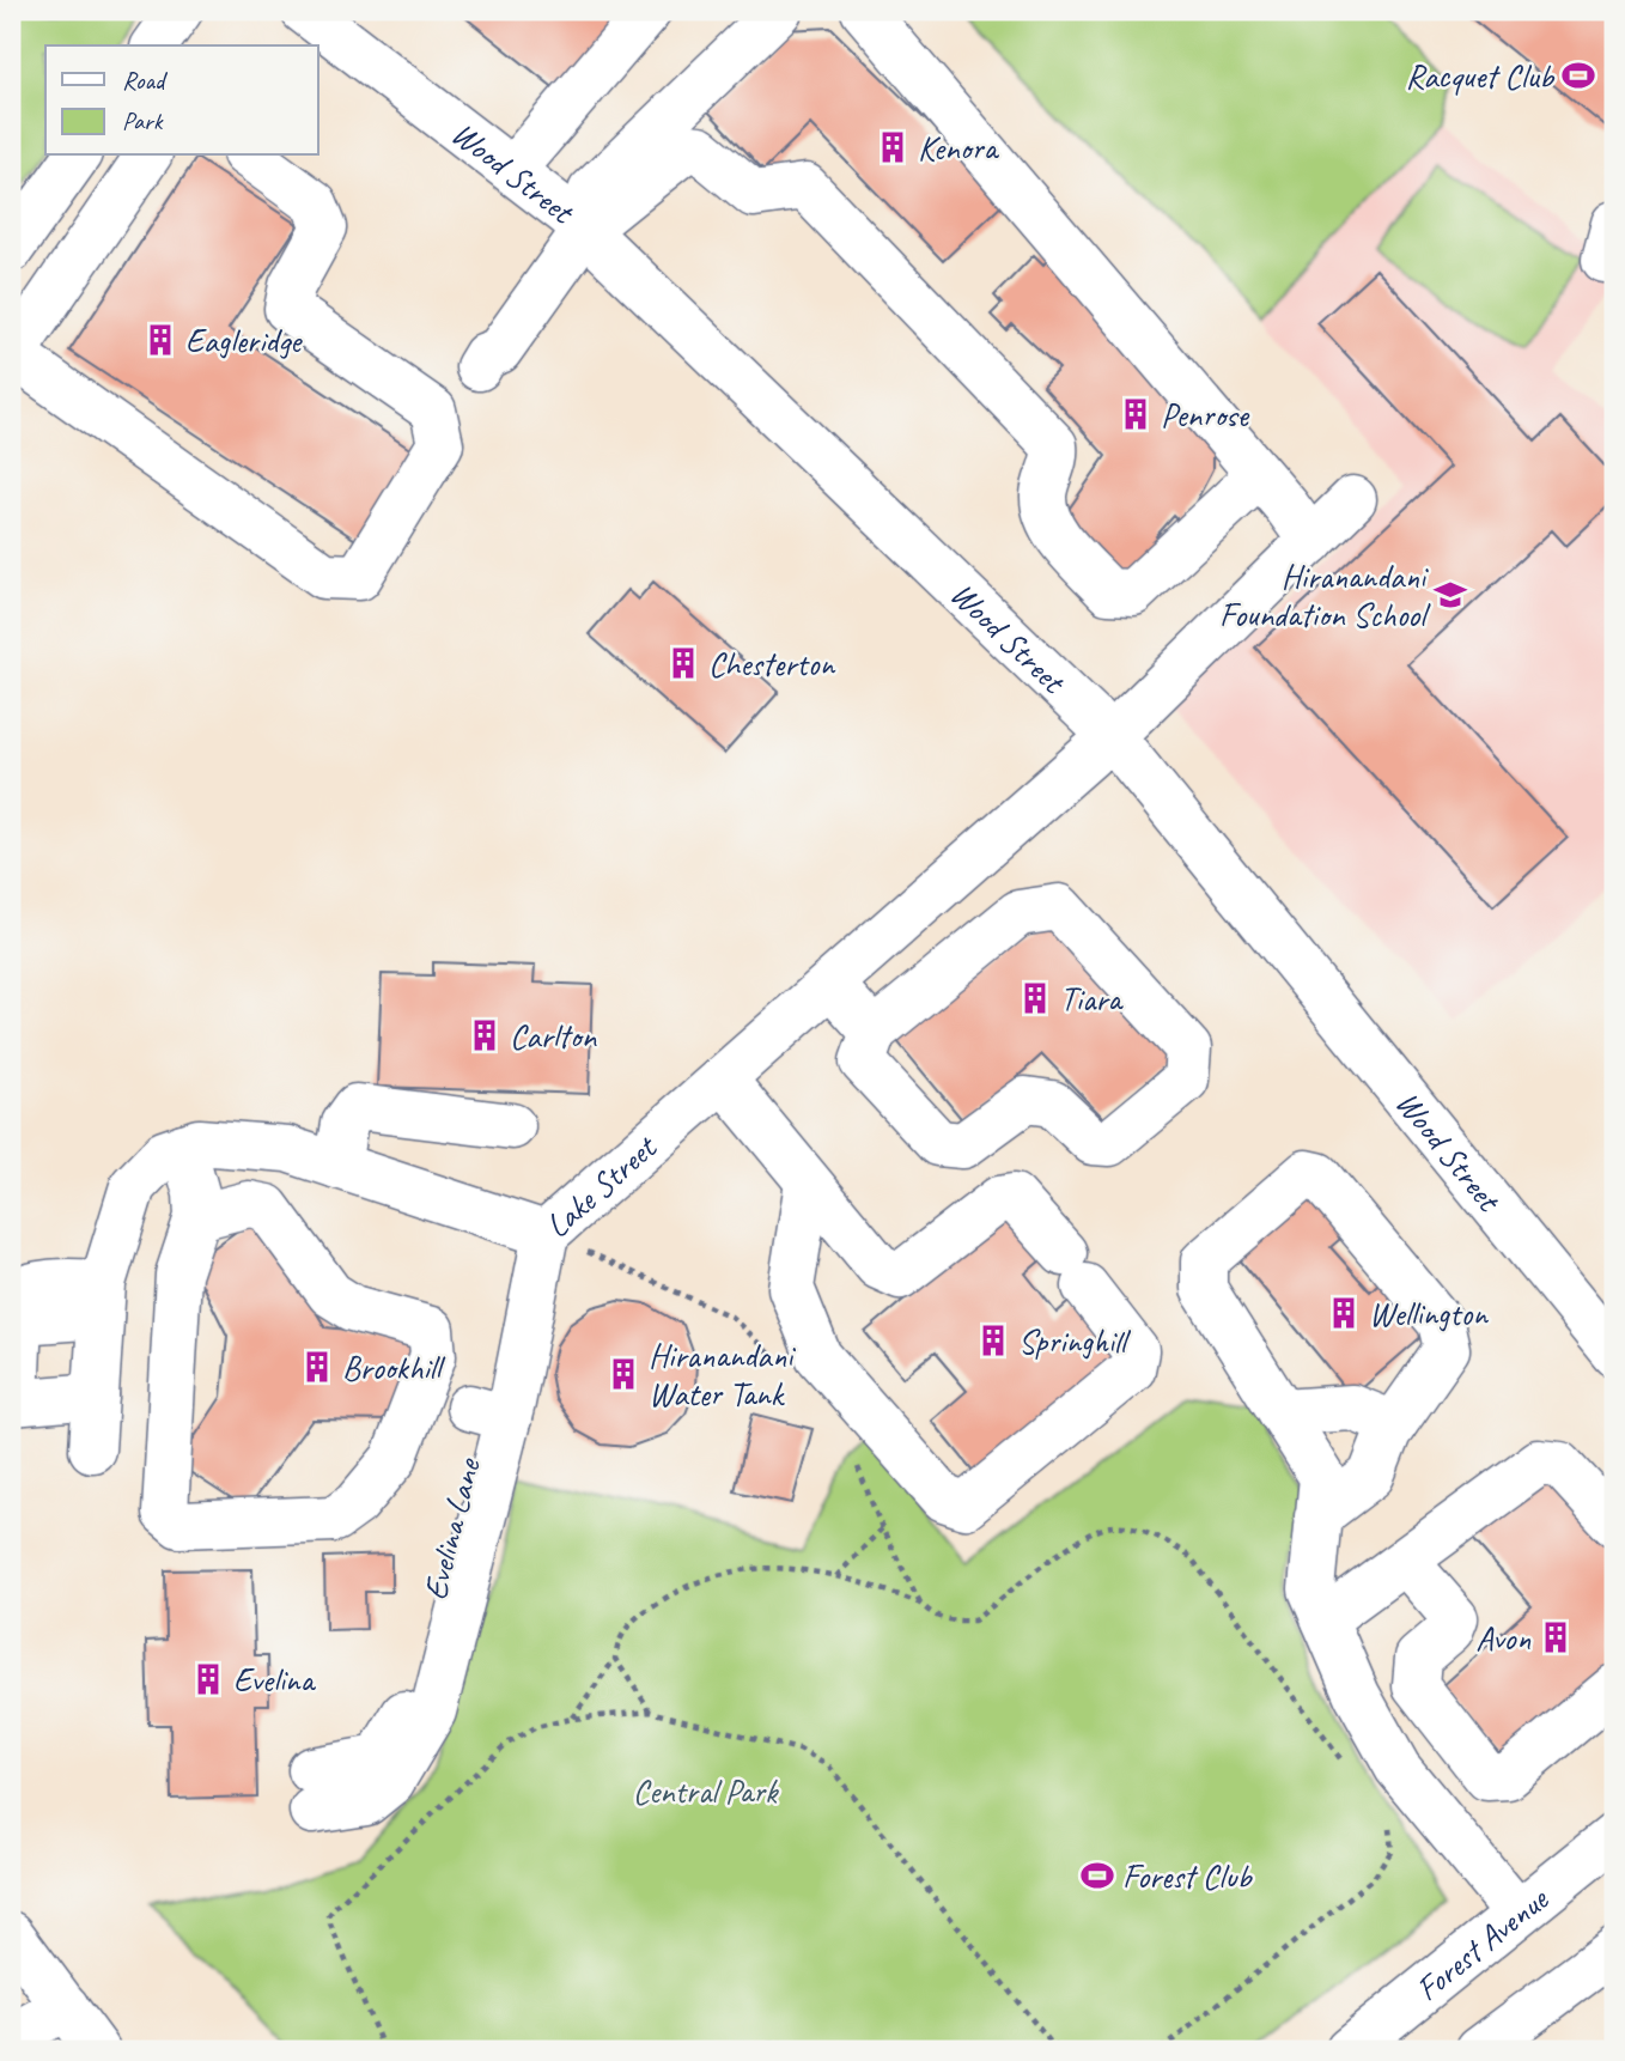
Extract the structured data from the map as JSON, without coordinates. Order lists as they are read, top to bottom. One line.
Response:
{"streets":{"street":["Wood Street","Lake Street","Evelina Lane","Forest Avenue"]},"crossings":[["Wood Street","Lake Street"],["Lake Street","Evelina Lane"]],"parks":["Central Park"],"places":{"sports":["Racquet Club","Forest Club"],"building":["Kenora","Eagleridge","Penrose","Chesterton","Tiara","Carlton","Wellington","Springhill","Brookhill","Hiranandani Water Tank","Avon","Evelina"],"school or university":["Hiranandani Foundation School"]},"legend":["Road","Park"]}
